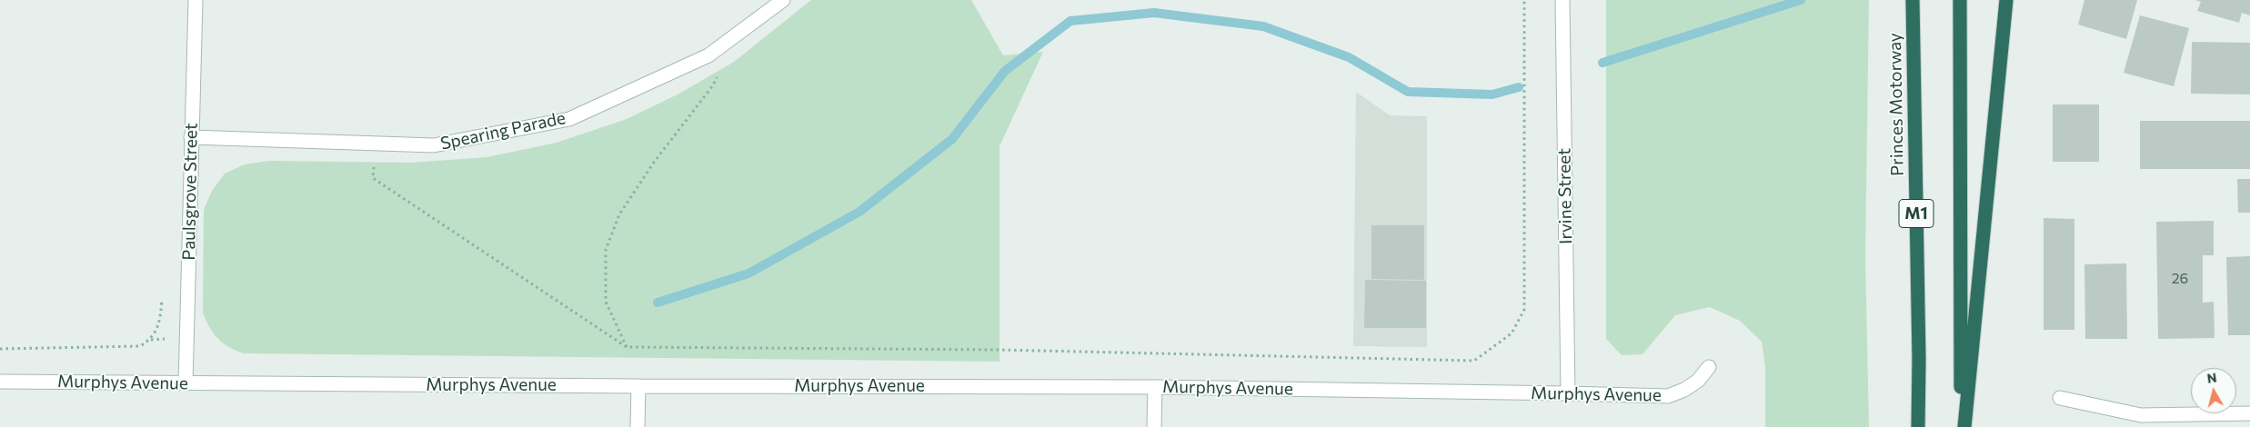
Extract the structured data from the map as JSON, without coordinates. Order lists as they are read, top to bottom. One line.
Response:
{"streets":{"highway":["Princes Motorway","M1"],"street":["Spearing Parade","Paulsgrove Street","Irvine Street","Murphys Avenue"]},"crossings":[["Spearing Parade","Paulsgrove Street"],["Paulsgrove Street","Murphys Avenue"],["Irvine Street","Murphys Avenue"]],"house_numbers":["26"],"north":"top"}
